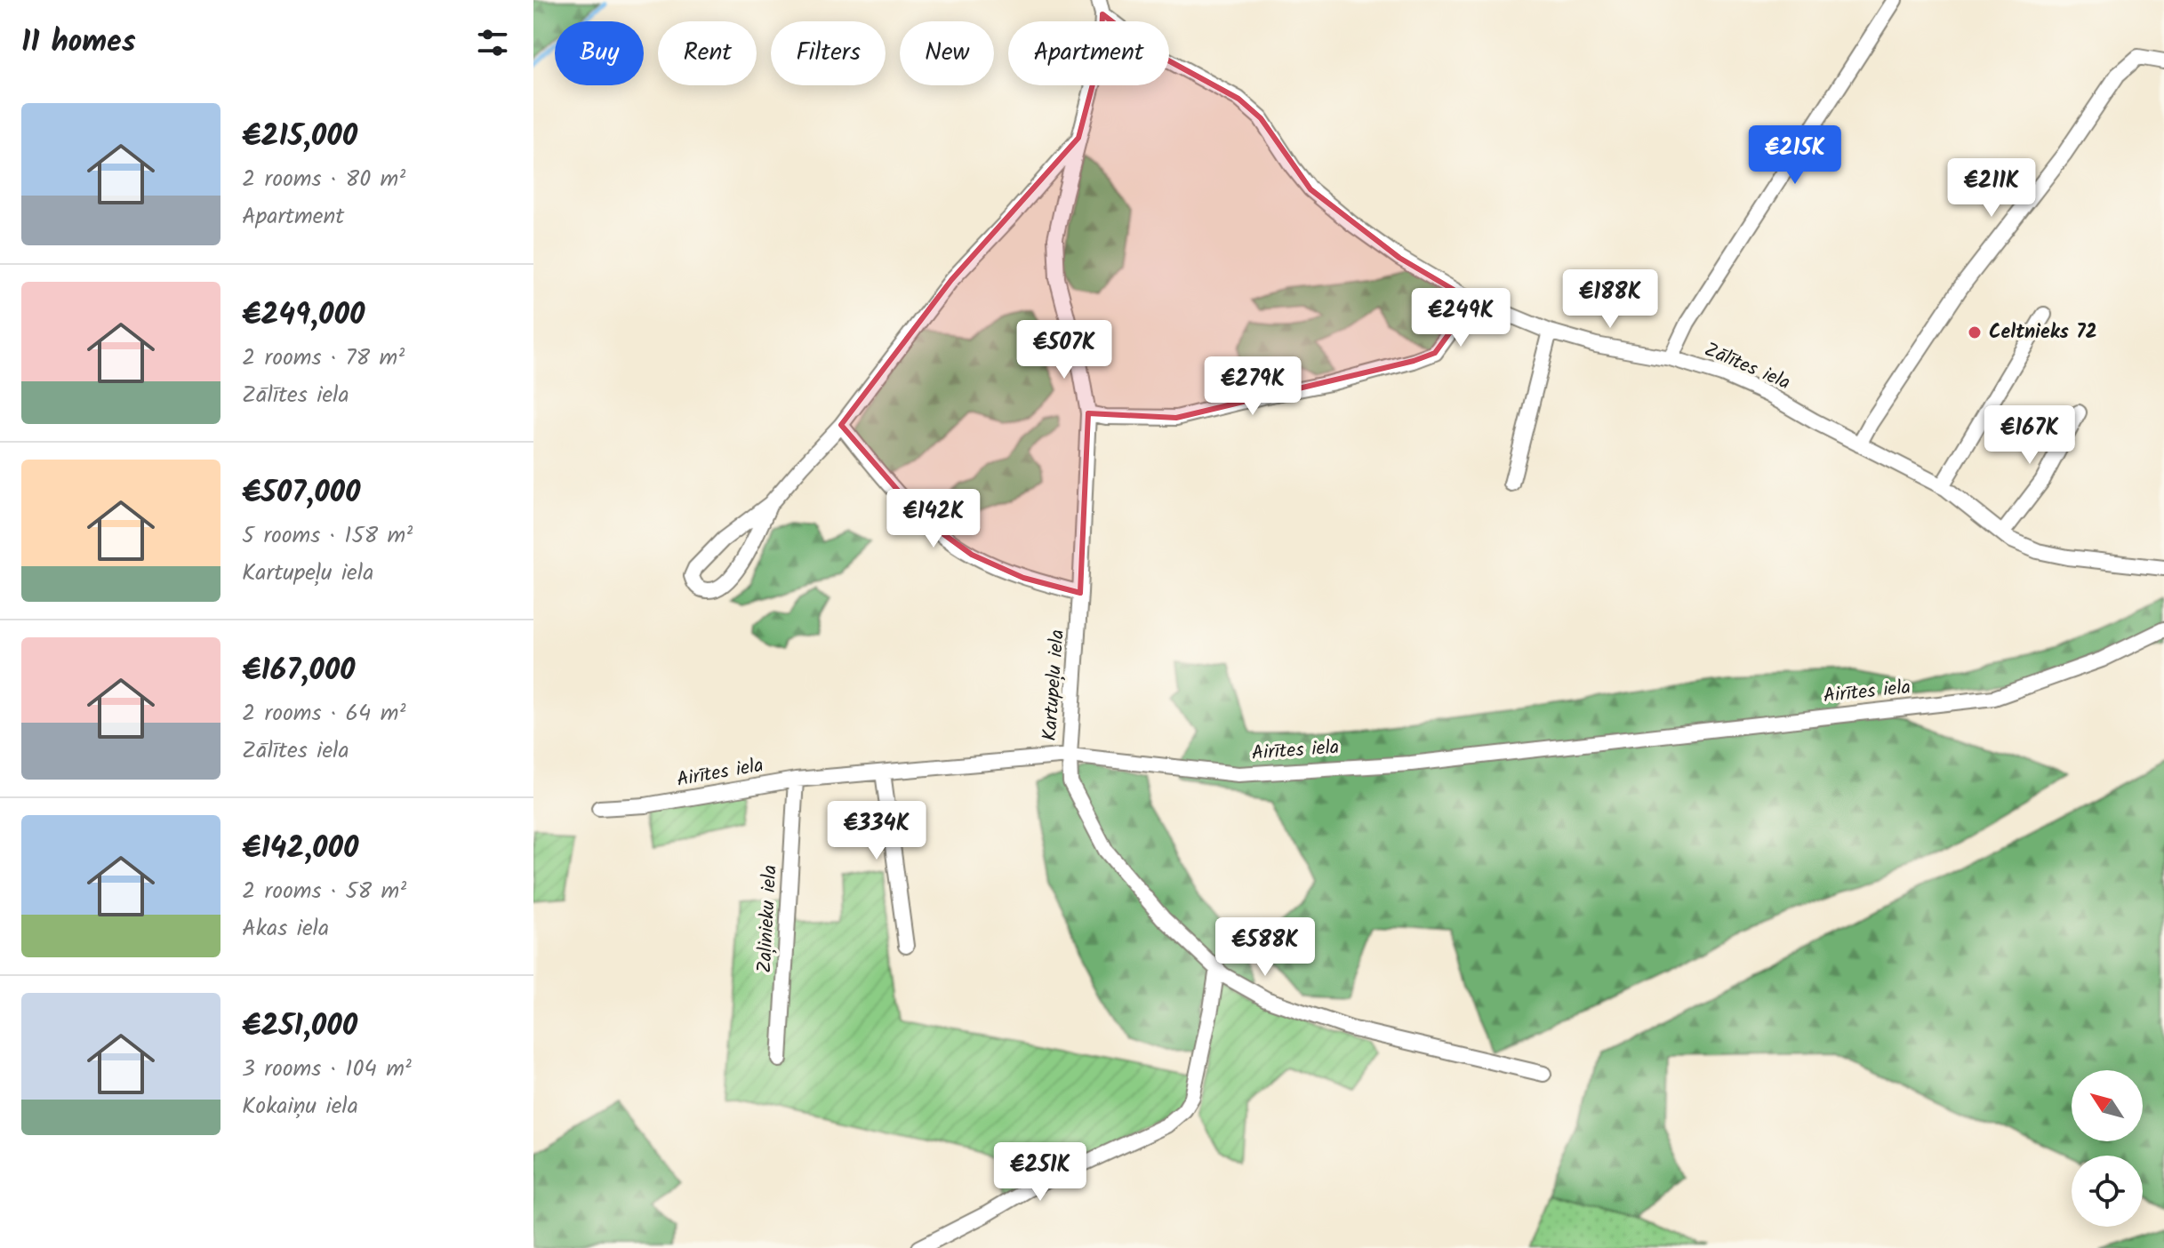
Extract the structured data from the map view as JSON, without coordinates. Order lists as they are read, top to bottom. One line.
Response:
{"streets":{"street":["Zālītes iela","Kartupeļu iela","Airītes iela","Zaļinieku iela"]},"crossings":[["Zālītes iela","Kartupeļu iela"],["Kartupeļu iela","Airītes iela"],["Airītes iela","Zaļinieku iela"]],"places":["Celtnieks 72"],"north":"top left","page":{"heading":"11 homes","chip":["Buy","Rent","Filters","New","Apartment"],"list":[{"name":"€215,000","note":"2 rooms · 80 m² · Apartment"},{"name":"€249,000","note":"2 rooms · 78 m² · Zālītes iela"},{"name":"€507,000","note":"5 rooms · 158 m² · Kartupeļu iela"},{"name":"€167,000","note":"2 rooms · 64 m² · Zālītes iela"},{"name":"€142,000","note":"2 rooms · 58 m² · Akas iela"},{"name":"€251,000","note":"3 rooms · 104 m² · Kokaiņu iela"}],"price":["€215K","€211K","€188K","€249K","€507K","€279K","€167K","€142K","€334K","€588K","€251K"]}}
